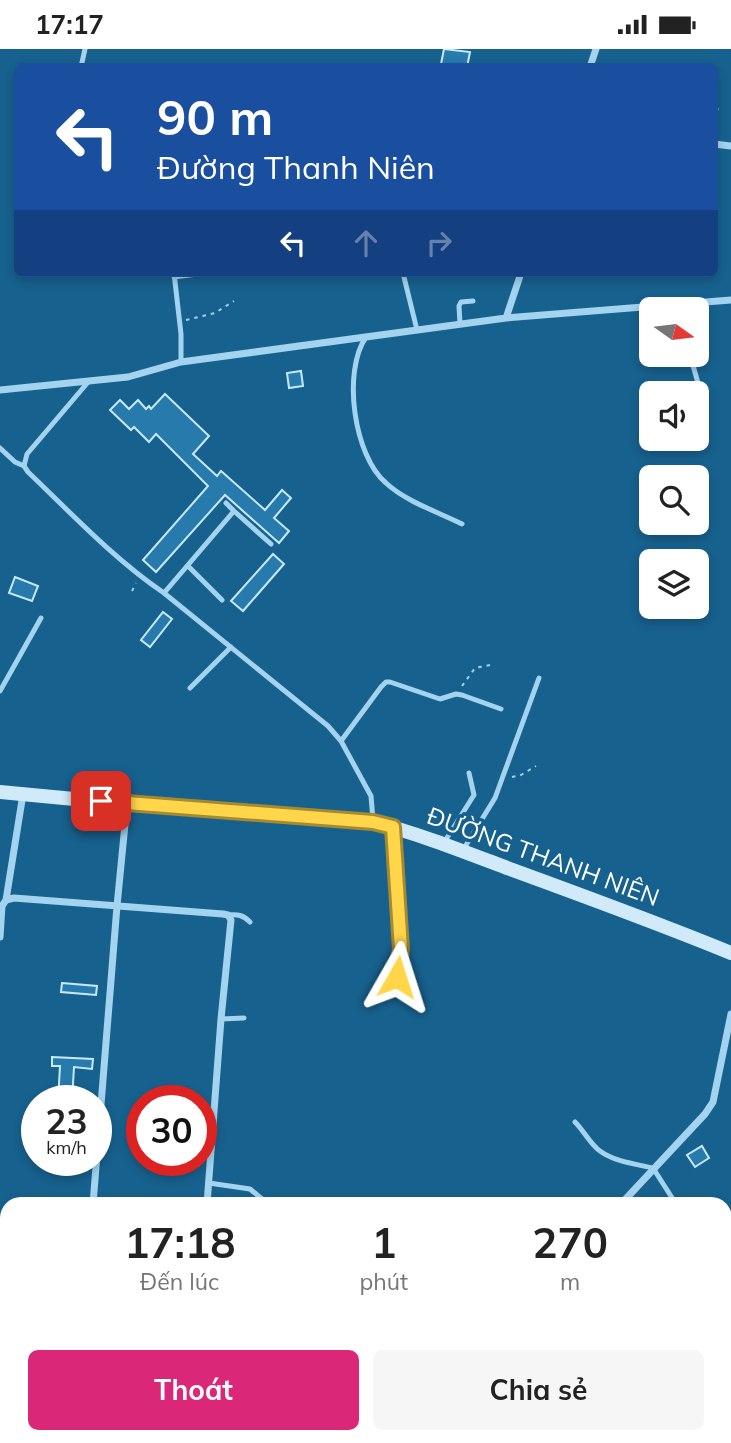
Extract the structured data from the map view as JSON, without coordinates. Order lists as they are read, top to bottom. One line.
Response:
{"streets":{"main road":["ĐƯỜNG THANH NIÊN"]},"north":"right","page":{"status":"17:17","turn":["90 m","Đường Thanh Niên"],"speed":"23 km/h","limit":"30","eta":["17:18","Đến lúc","1","phút","270","m"],"buttons":["Thoát","Chia sẻ"]}}
